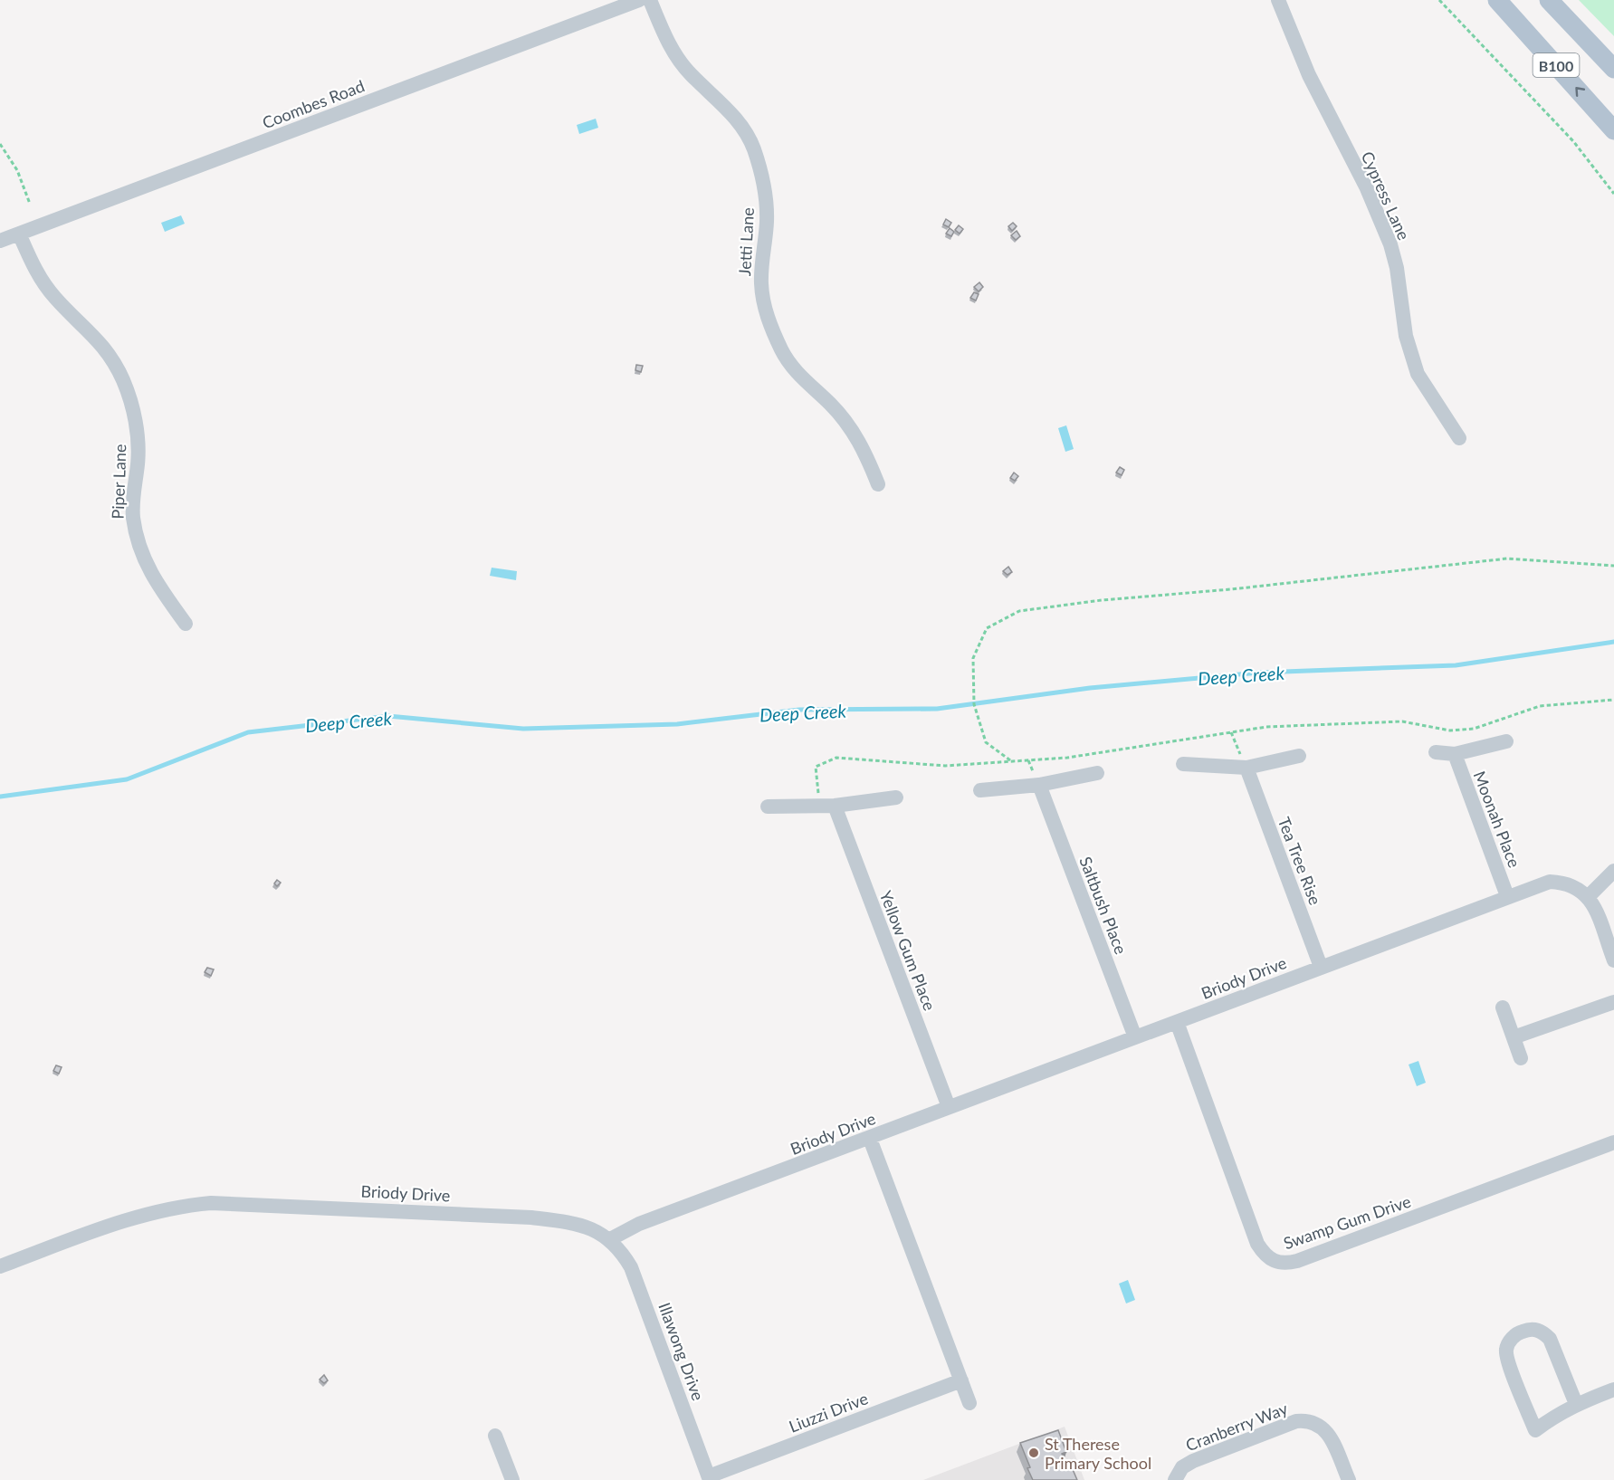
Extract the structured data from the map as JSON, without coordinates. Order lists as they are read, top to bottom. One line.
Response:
{"streets":{"main road":["B100"],"street":["Coombes Road","Cypress Lane","Jetti Lane","Piper Lane","Moonah Place","Tea Tree Rise","Saltbush Place","Yellow Gum Place","Briody Drive","Swamp Gum Drive","Illawong Drive","Liuzzi Drive","Cranberry Way"]},"crossings":[["Coombes Road","Piper Lane"],["Moonah Place","Briody Drive"],["Tea Tree Rise","Briody Drive"],["Saltbush Place","Briody Drive"],["Yellow Gum Place","Briody Drive"],["Briody Drive","Swamp Gum Drive"],["Briody Drive","Illawong Drive"],["Illawong Drive","Liuzzi Drive"]],"water":["Deep Creek"],"places":["St Therese Primary School"]}
